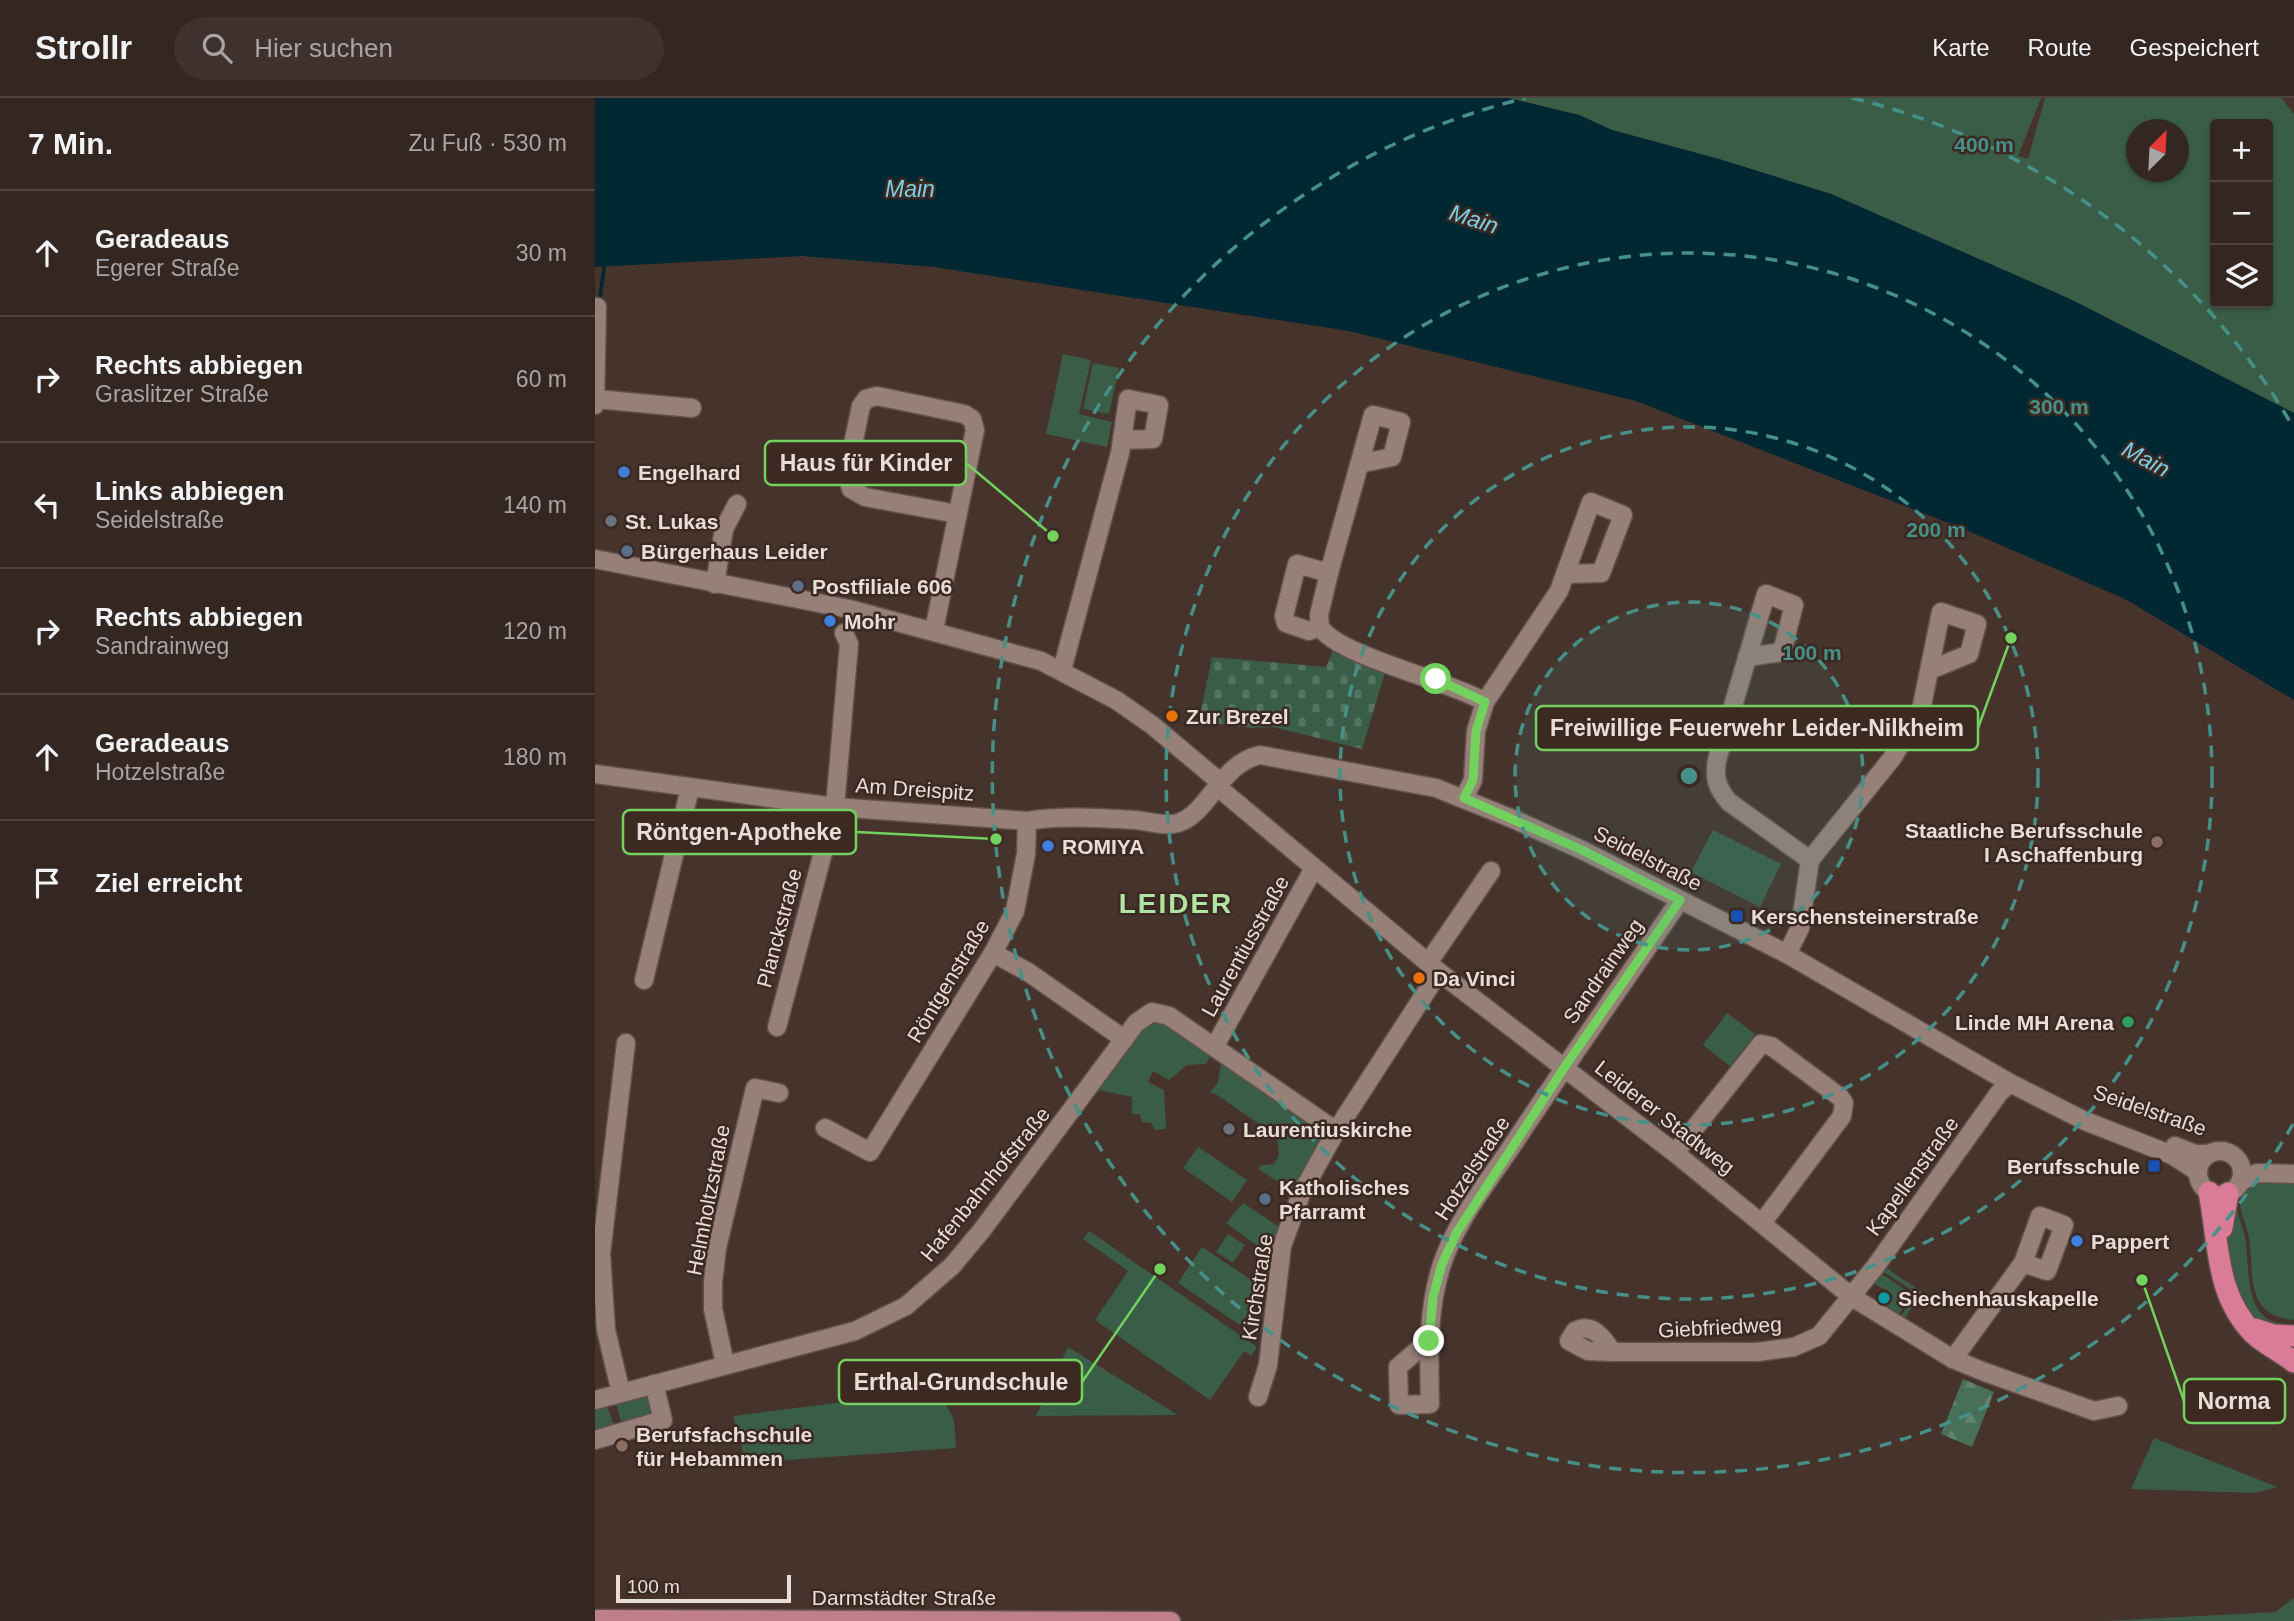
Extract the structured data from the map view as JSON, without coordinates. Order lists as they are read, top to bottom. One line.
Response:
{"streets":{"main road":["Darmstädter Straße"],"street":["Am Dreispitz","Seidelstraße","Planckstraße","Laurentiusstraße","Sandrainweg","Röntgenstraße","Leiderer Stadtweg","Hotzelstraße","Kapellenstraße","Hafenbahnhofstraße","Helmholtzstraße","Kirchstraße","Giebfriedweg"]},"crossings":[["Am Dreispitz","Seidelstraße"],["Am Dreispitz","Planckstraße"],["Am Dreispitz","Röntgenstraße"],["Am Dreispitz","Leiderer Stadtweg"],["Seidelstraße","Sandrainweg"],["Seidelstraße","Leiderer Stadtweg"],["Seidelstraße","Kapellenstraße"],["Planckstraße","Leiderer Stadtweg"],["Laurentiusstraße","Leiderer Stadtweg"],["Laurentiusstraße","Hafenbahnhofstraße"],["Sandrainweg","Leiderer Stadtweg"],["Sandrainweg","Hotzelstraße"],["Leiderer Stadtweg","Hotzelstraße"],["Leiderer Stadtweg","Kapellenstraße"],["Leiderer Stadtweg","Kirchstraße"],["Leiderer Stadtweg","Giebfriedweg"],["Kapellenstraße","Giebfriedweg"],["Hafenbahnhofstraße","Helmholtzstraße"]],"districts":["LEIDER"],"water":["Main"],"places":{"other":["Engelhard","St. Lukas","Haus für Kinder","Bürgerhaus Leider","Postfiliale 606","Mohr","Freiwillige Feuerwehr Leider-Nilkheim","Zur Brezel","Röntgen-Apotheke","Staatliche Berufsschule I Aschaffenburg","ROMIYA","Da Vinci","Linde MH Arena","Laurentiuskirche","Katholisches Pfarramt","Pappert","Erthal-Grundschule","Norma","Siechenhauskapelle","Berufsfachschule für Hebammen"],"transit":["Kerschensteinerstraße","Berufsschule"]},"scale_bar":"100 m","north":"top right","page":{"header":"Strollr","search":"Hier suchen","nav":["Karte","Route","Gespeichert"],"heading":["7 Min.","Zu Fuß · 530 m"],"map_buttons":["+","−"],"list":[["Geradeaus","Egerer Straße","30 m"],["Rechts abbiegen","Graslitzer Straße","60 m"],["Links abbiegen","Seidelstraße","140 m"],["Rechts abbiegen","Sandrainweg","120 m"],["Geradeaus","Hotzelstraße","180 m"],"Ziel erreicht"],"scale":"100 m"},"rings":["400 m","300 m","200 m","100 m"]}
